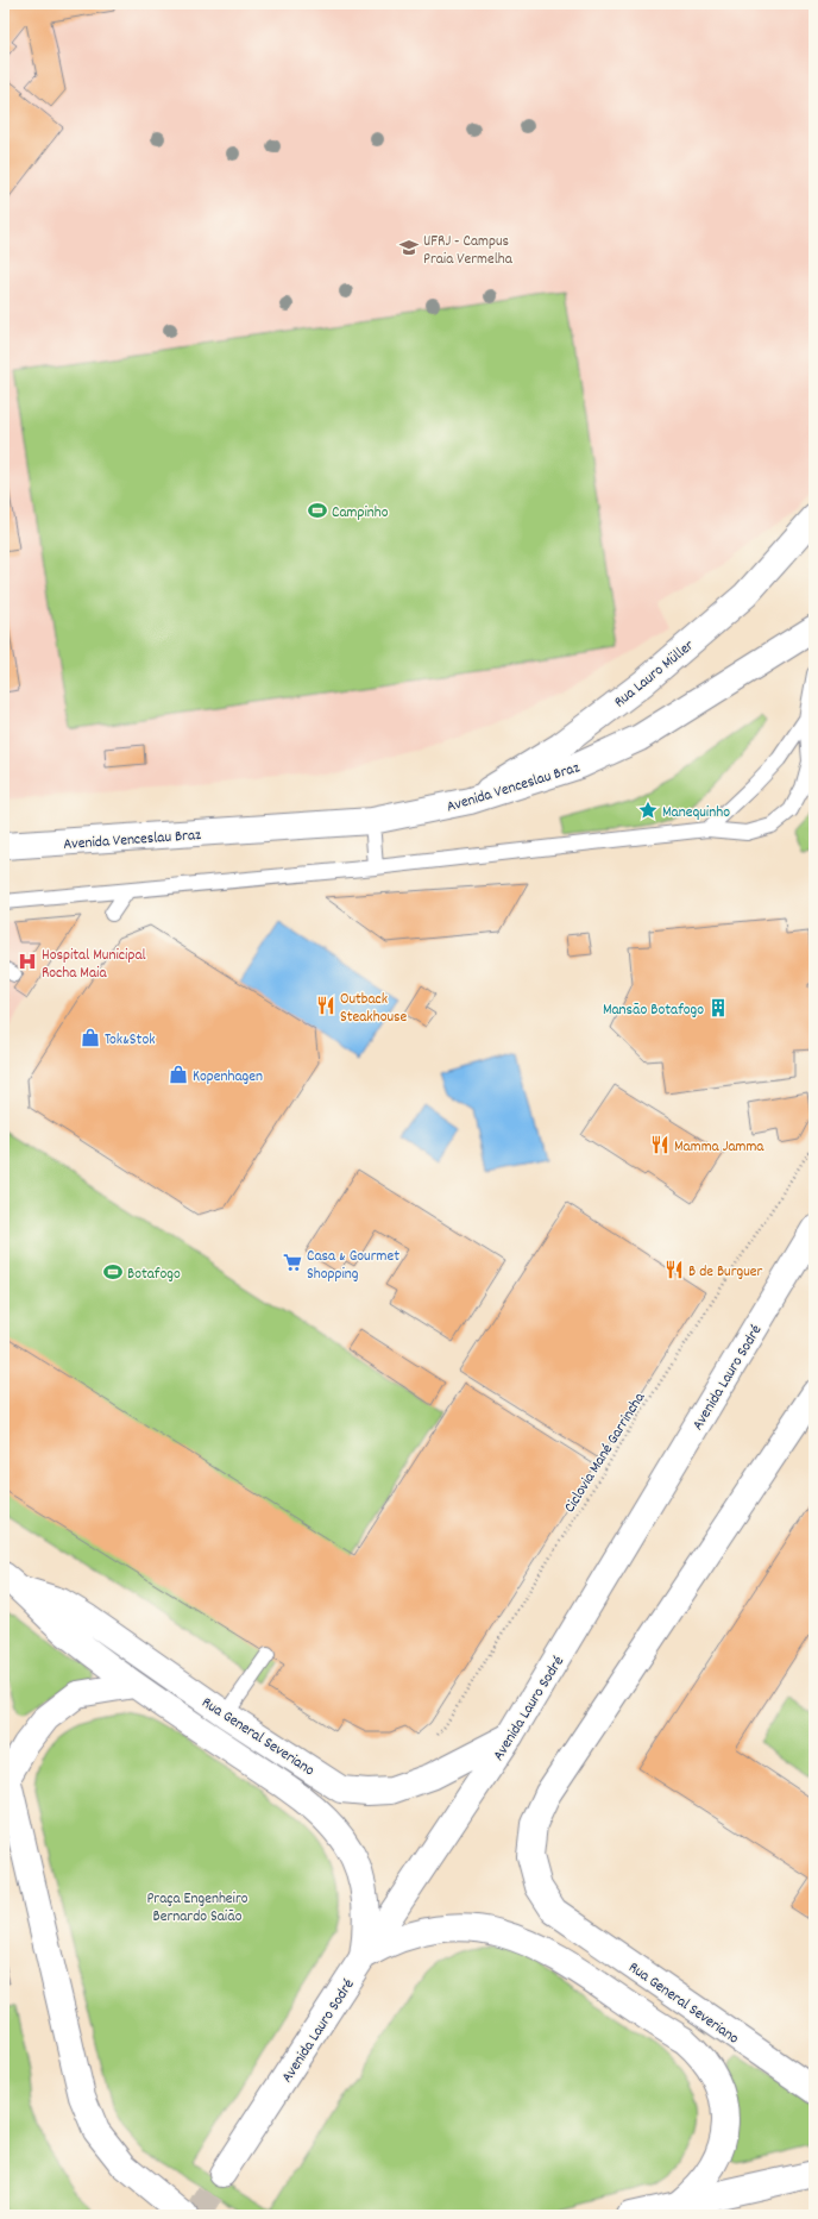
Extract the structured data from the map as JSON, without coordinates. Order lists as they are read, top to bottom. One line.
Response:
{"streets":{"main road":["Rua Lauro Müller","Avenida Venceslau Braz","Avenida Lauro Sodré","Rua General Severiano"],"path":["Ciclovia Mané Garrincha"]},"crossings":[["Rua Lauro Müller","Avenida Venceslau Braz"],["Avenida Lauro Sodré","Rua General Severiano"]],"parks":["Praça Engenheiro Bernardo Saião"],"places":{"school or university":["UFRJ - Campus Praia Vermelha"],"sports":["Campinho","Botafogo"],"place":["Manequinho"],"hospital":["Hospital Municipal Rocha Maia"],"restaurant":["Outback Steakhouse","Mamma Jamma","B de Burguer"],"building":["Mansão Botafogo"],"shop":["Tok&Stok","Kopenhagen"],"supermarket":["Casa & Gourmet Shopping"]}}
